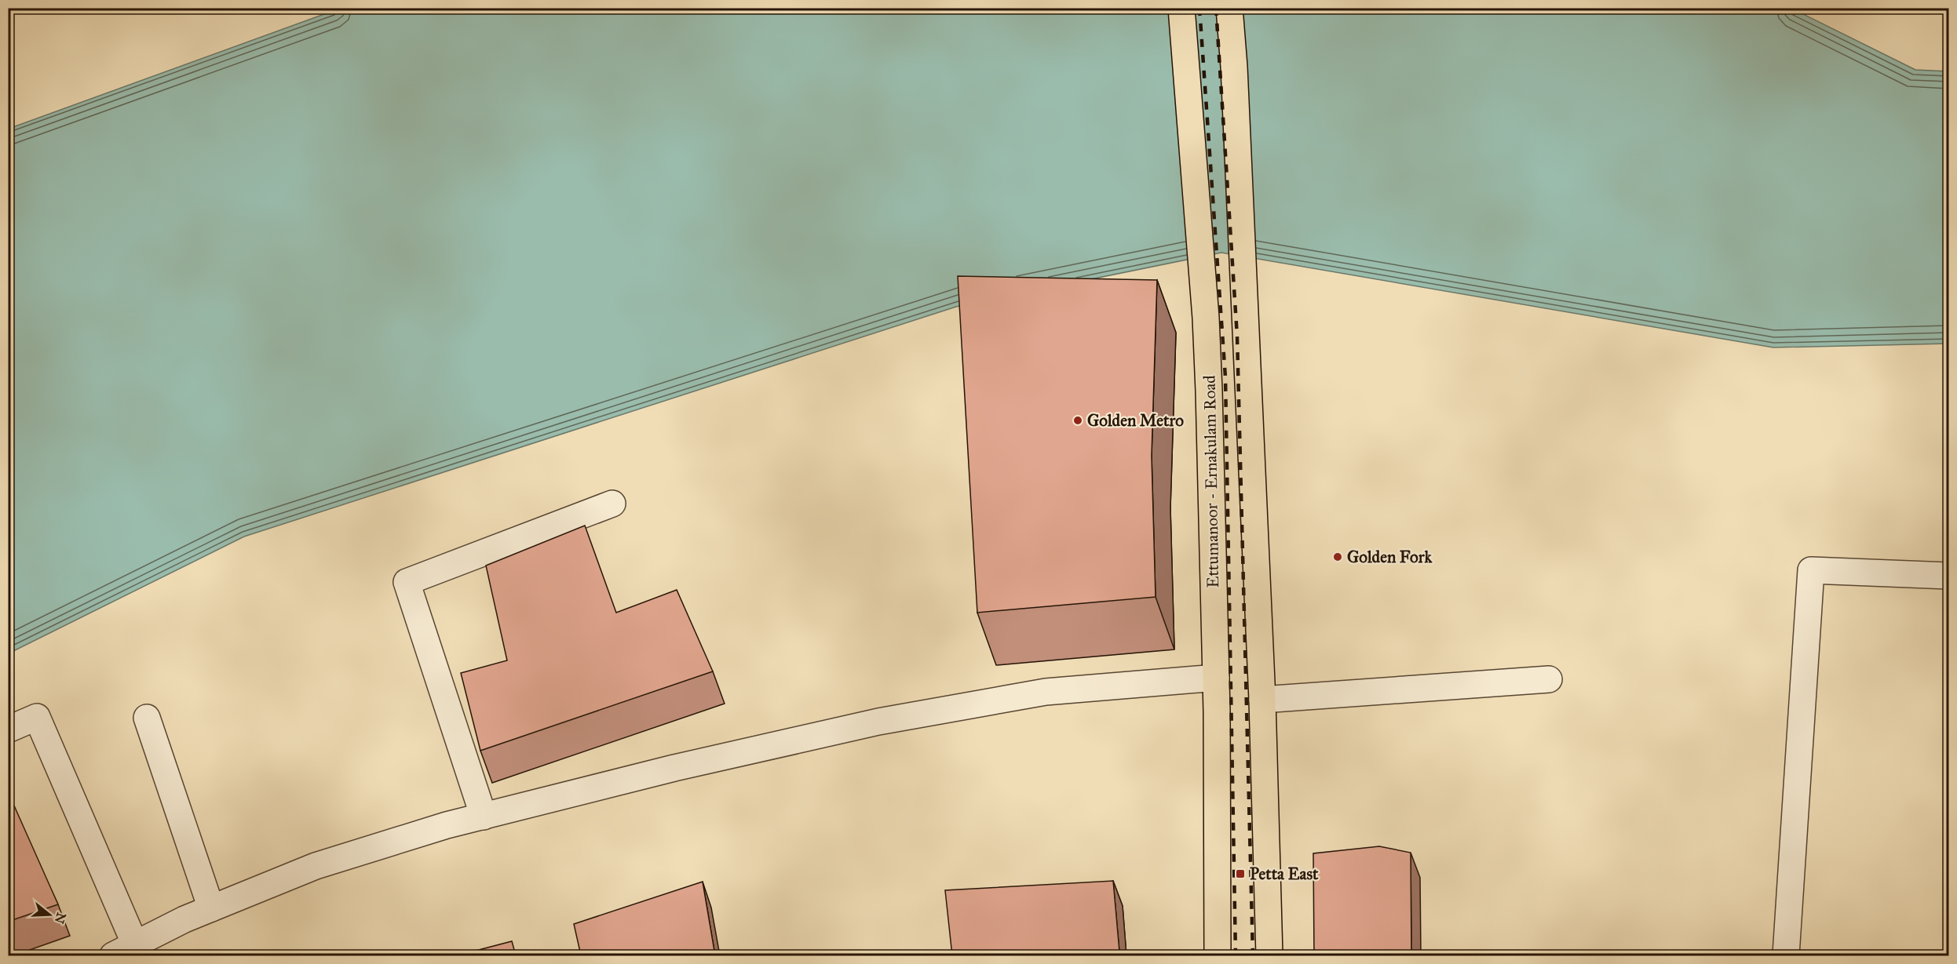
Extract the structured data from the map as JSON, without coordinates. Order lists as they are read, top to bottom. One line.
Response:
{"streets":{"highway":["Ettumanoor - Ernakulam Road"]},"places":{"other":["Golden Metro","Golden Fork"],"transit":["Petta East"]},"north":"right"}
